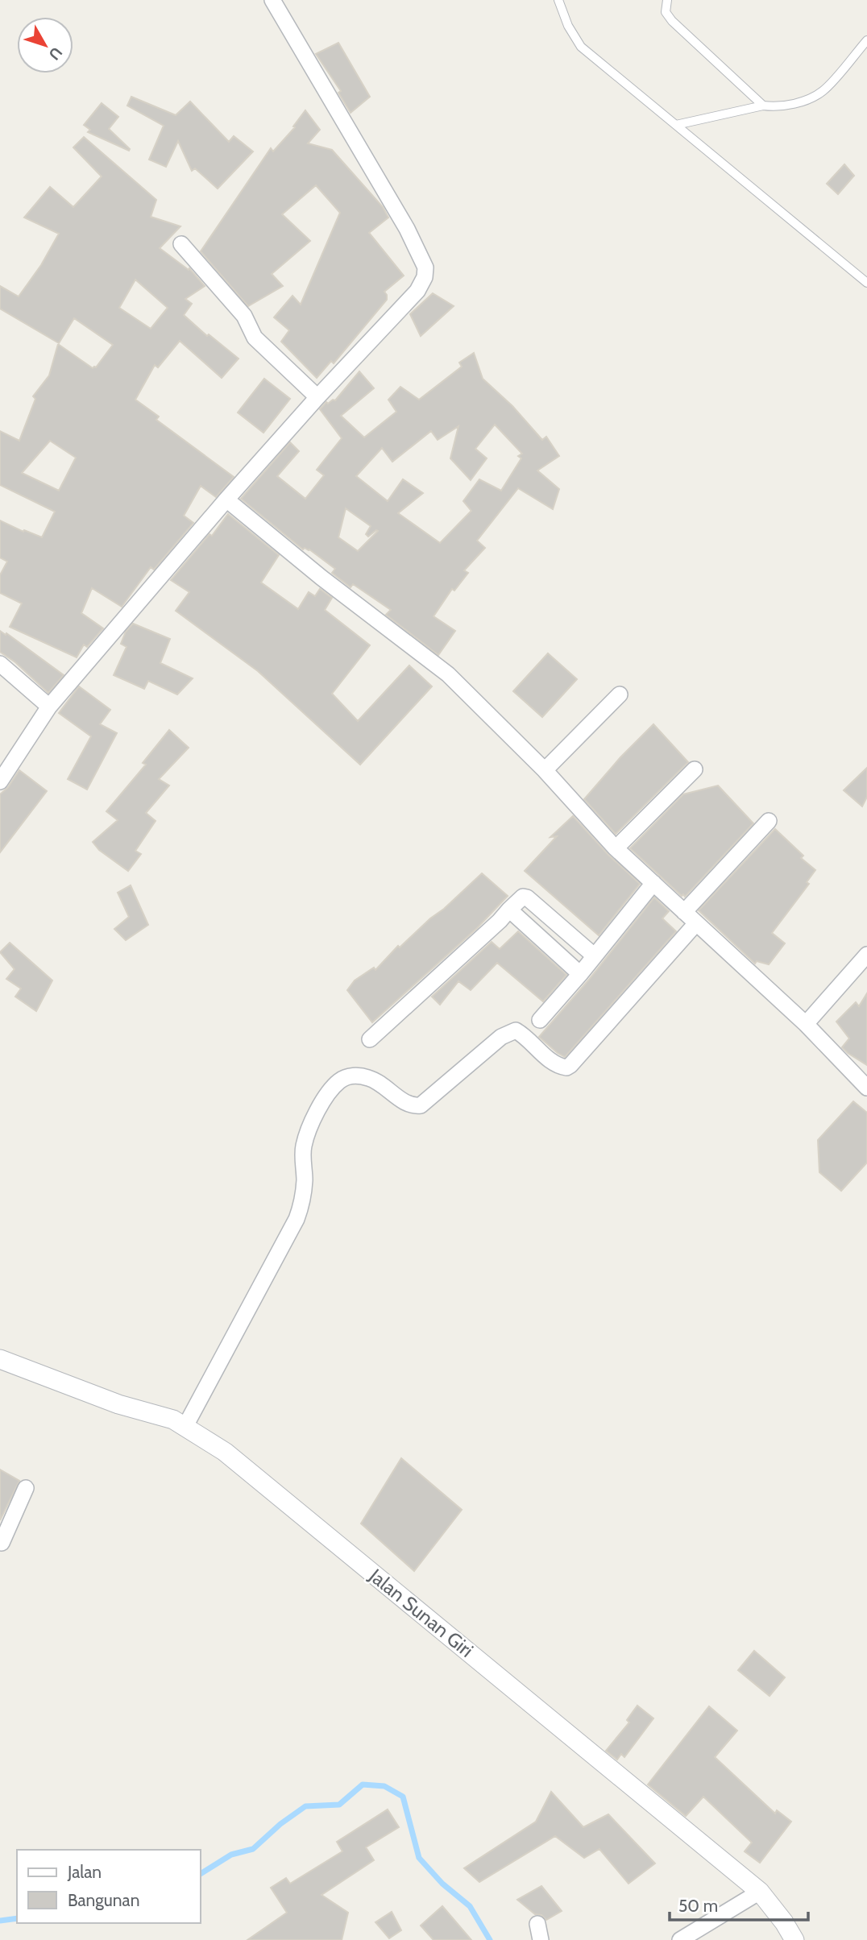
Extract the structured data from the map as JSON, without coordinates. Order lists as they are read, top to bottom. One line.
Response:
{"streets":{"street":["Jalan Sunan Giri"]},"legend":["Jalan","Bangunan"],"scale_bar":"50 m","north":"bottom right"}
